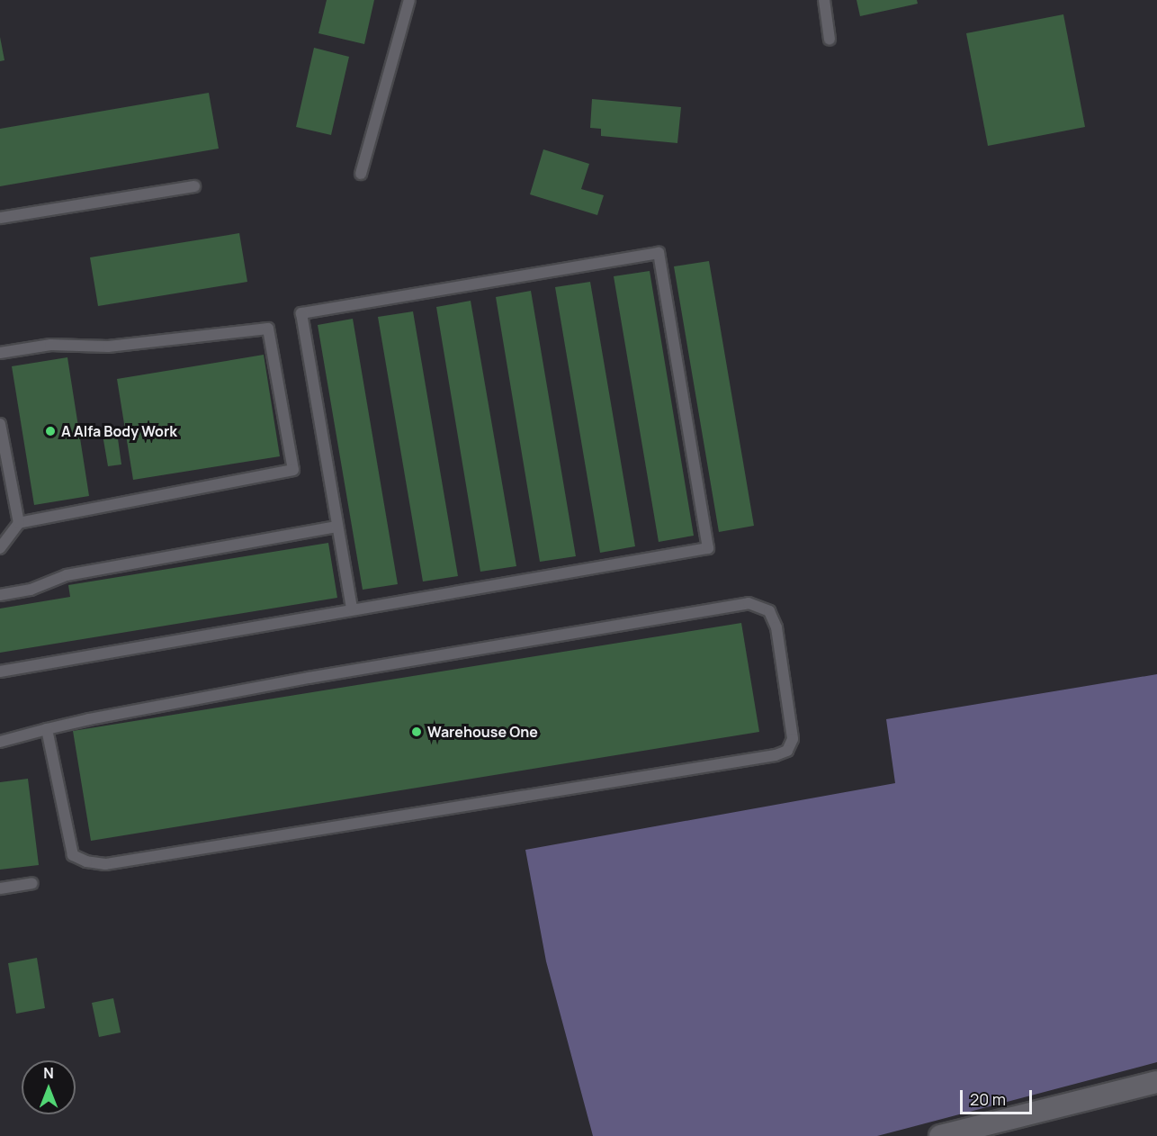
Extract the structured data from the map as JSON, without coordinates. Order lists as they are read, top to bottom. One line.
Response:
{"places":["A Alfa Body Work","Warehouse One"],"scale_bar":"20 m","north":"top"}
